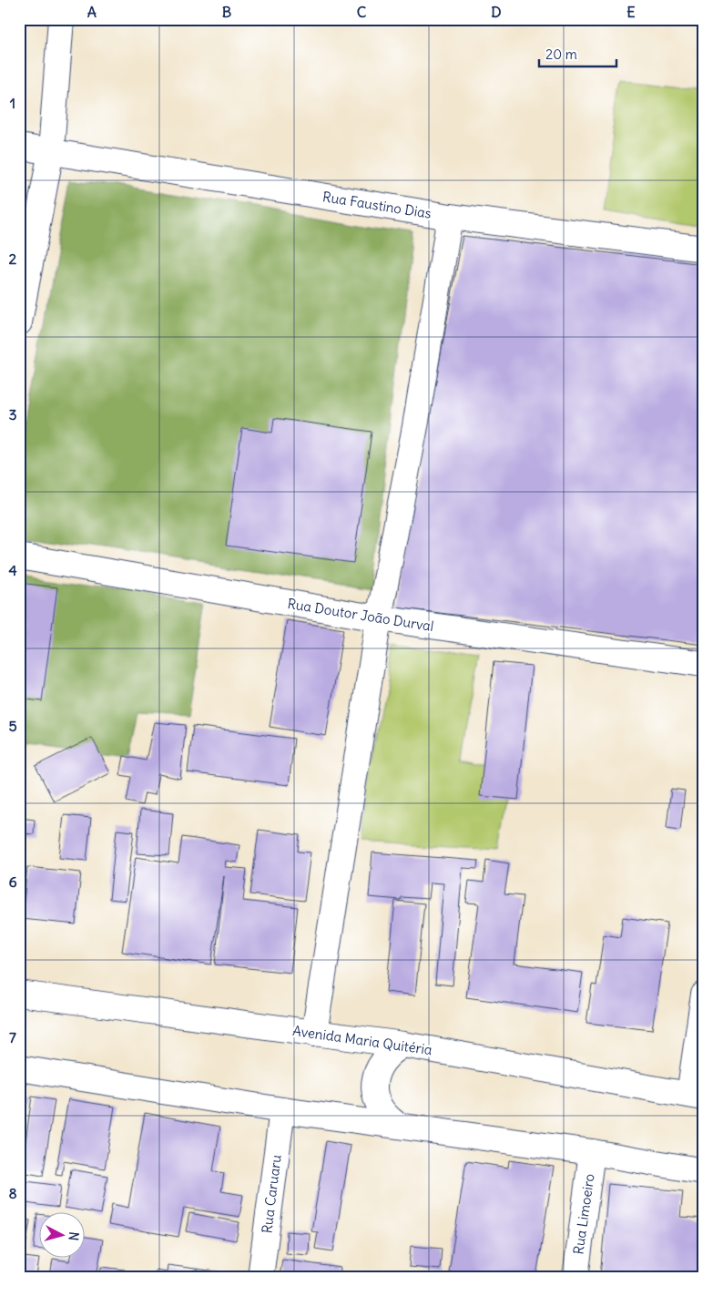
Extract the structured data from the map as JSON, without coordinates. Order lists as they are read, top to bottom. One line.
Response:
{"streets":{"street":["Rua Faustino Dias","Rua Doutor João Durval","Avenida Maria Quitéria","Rua Caruaru","Rua Limoeiro"]},"scale_bar":"20 m","north":"right","grid":{"columns":["A","B","C","D","E"],"rows":["1","2","3","4","5","6","7","8"]}}
